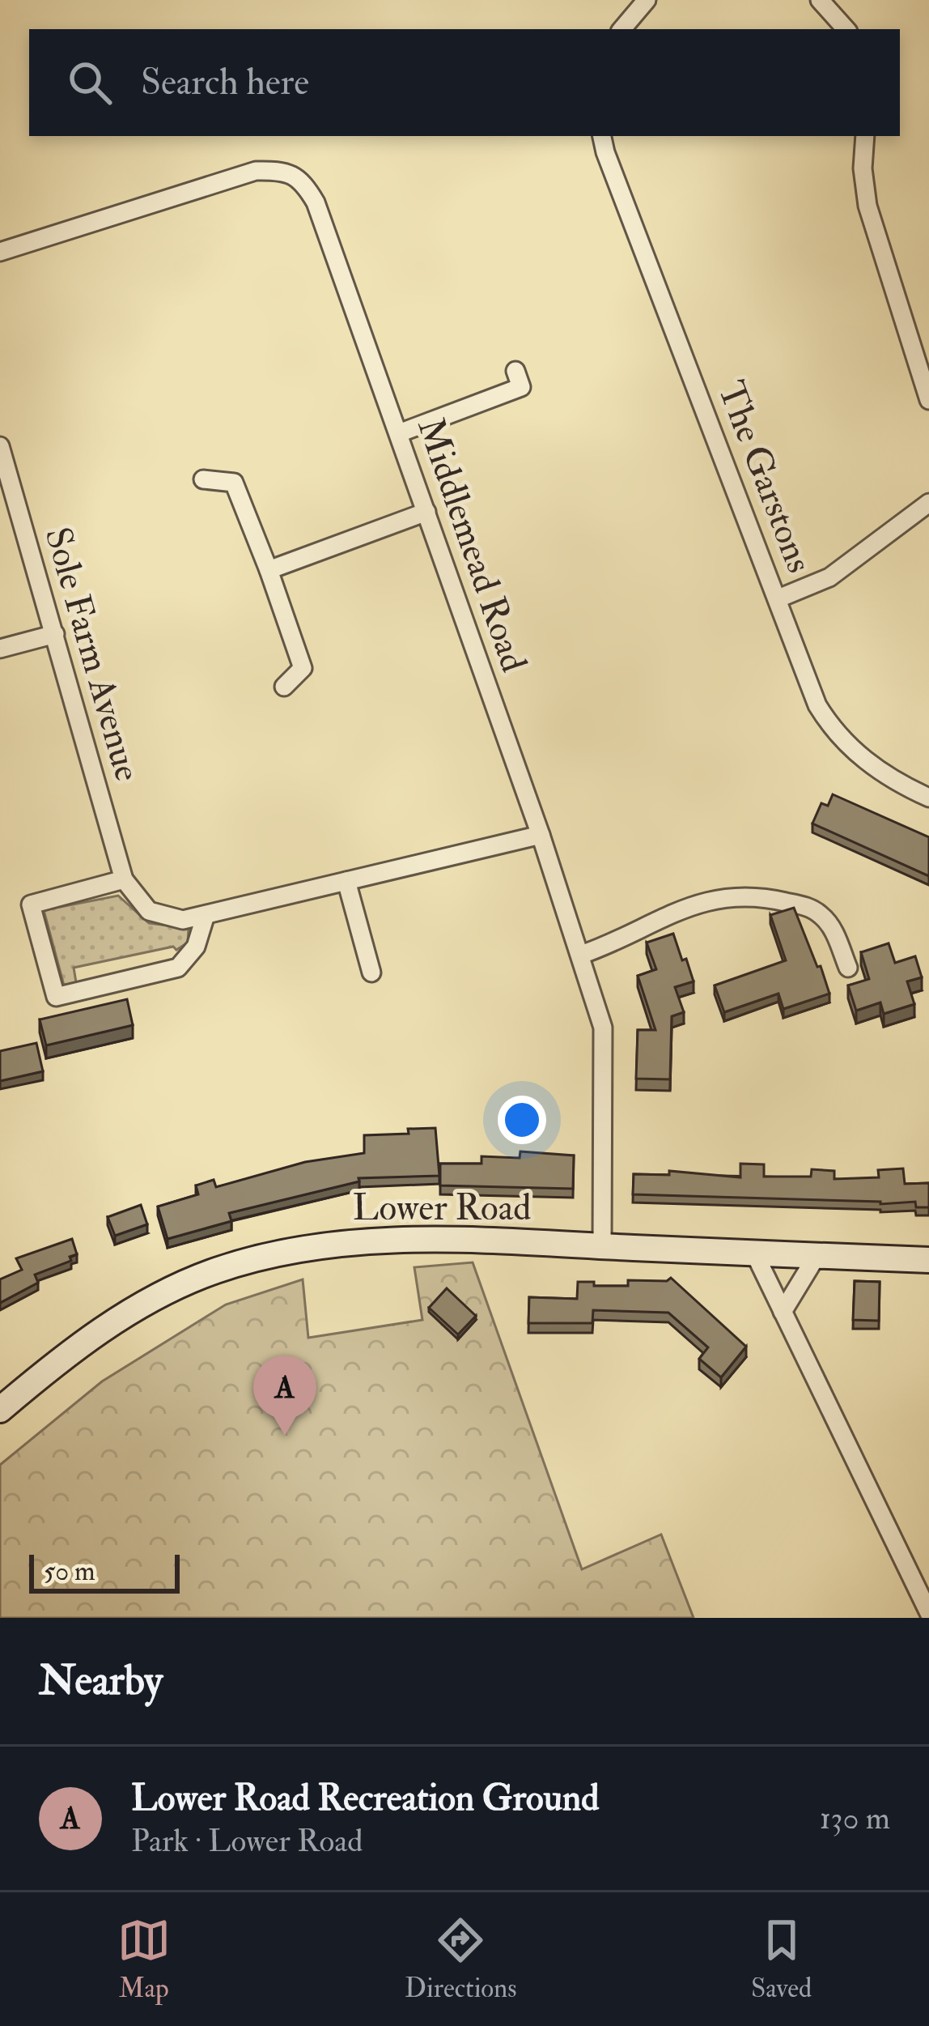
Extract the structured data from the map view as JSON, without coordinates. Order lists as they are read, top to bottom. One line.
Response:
{"streets":{"street":["The Garstons","Middlemead Road","Sole Farm Avenue","Lower Road"]},"crossings":[["Middlemead Road","Sole Farm Avenue"],["Middlemead Road","Lower Road"]],"scale_bar":"50 m","page":{"search":"Search here","pins":"A","scale":"50 m","heading":"Nearby","list":[{"mark":"A","name":"Lower Road Recreation Ground","note":"Park · Lower Road","value":"130 m"}],"nav":["Map","Directions","Saved"]}}
